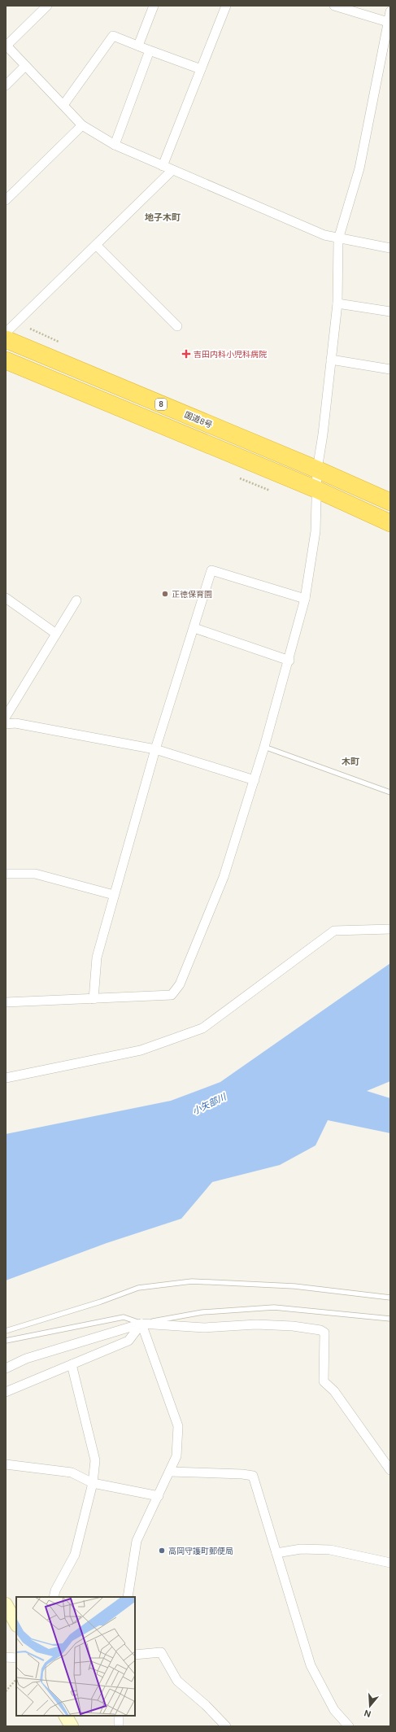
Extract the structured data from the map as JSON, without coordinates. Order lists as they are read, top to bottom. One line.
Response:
{"streets":{"highway":["8","国道8号"]},"districts":["地子木町","木町"],"water":["小矢部川"],"places":{"health":["吉田内科小児科病院"],"other":["正徳保育園","高岡守護町郵便局"]},"north":"bottom"}
